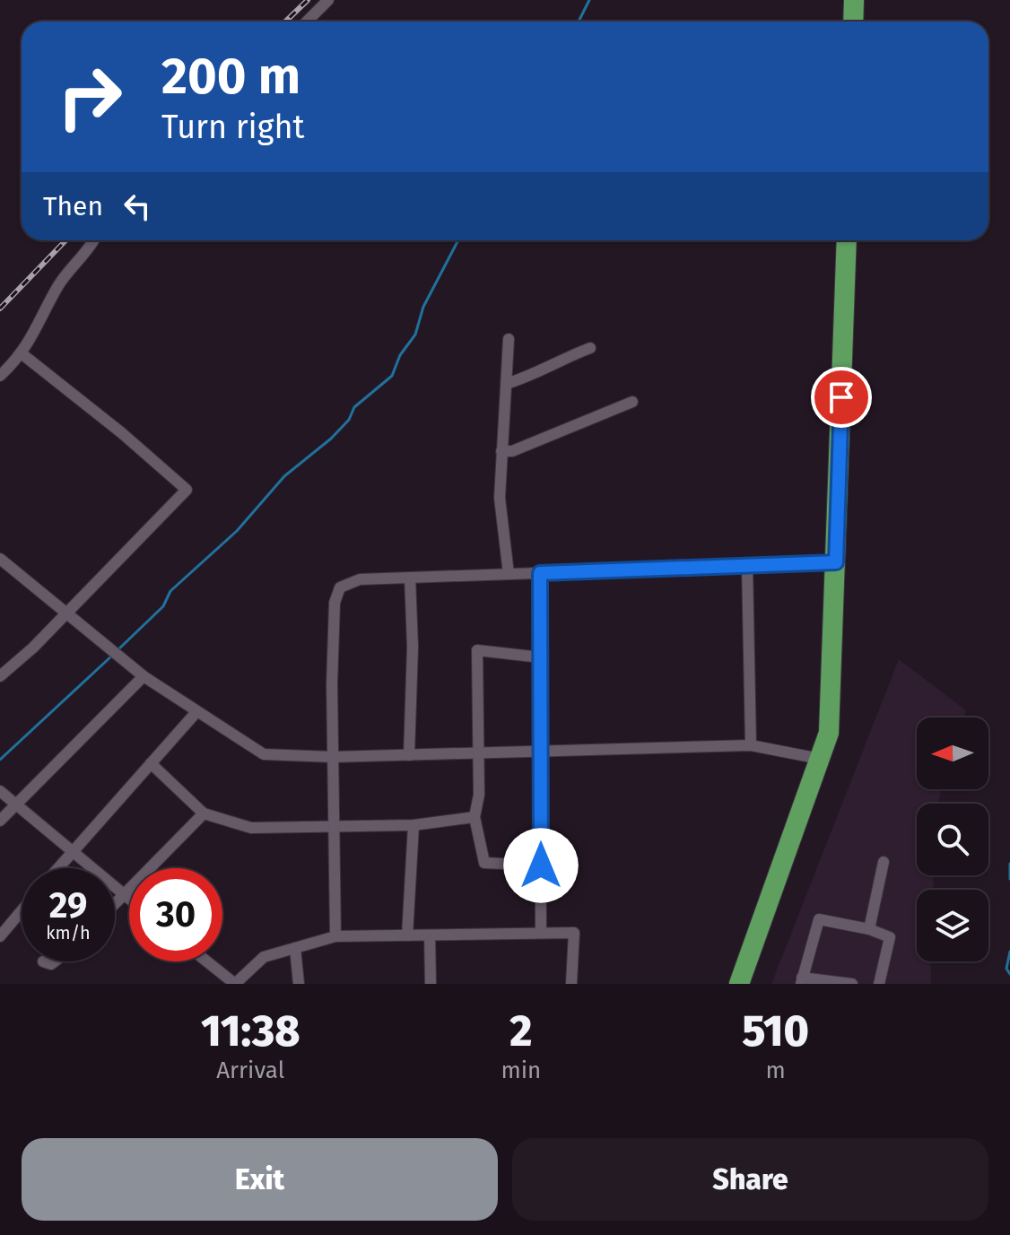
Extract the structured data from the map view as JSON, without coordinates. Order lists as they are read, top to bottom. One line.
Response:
{"north":"left","page":{"turn":["200 m","Turn right"],"then":"Then","speed":"29 km/h","limit":"30","eta":["11:38","Arrival","2","min","510","m"],"buttons":["Exit","Share"]}}
